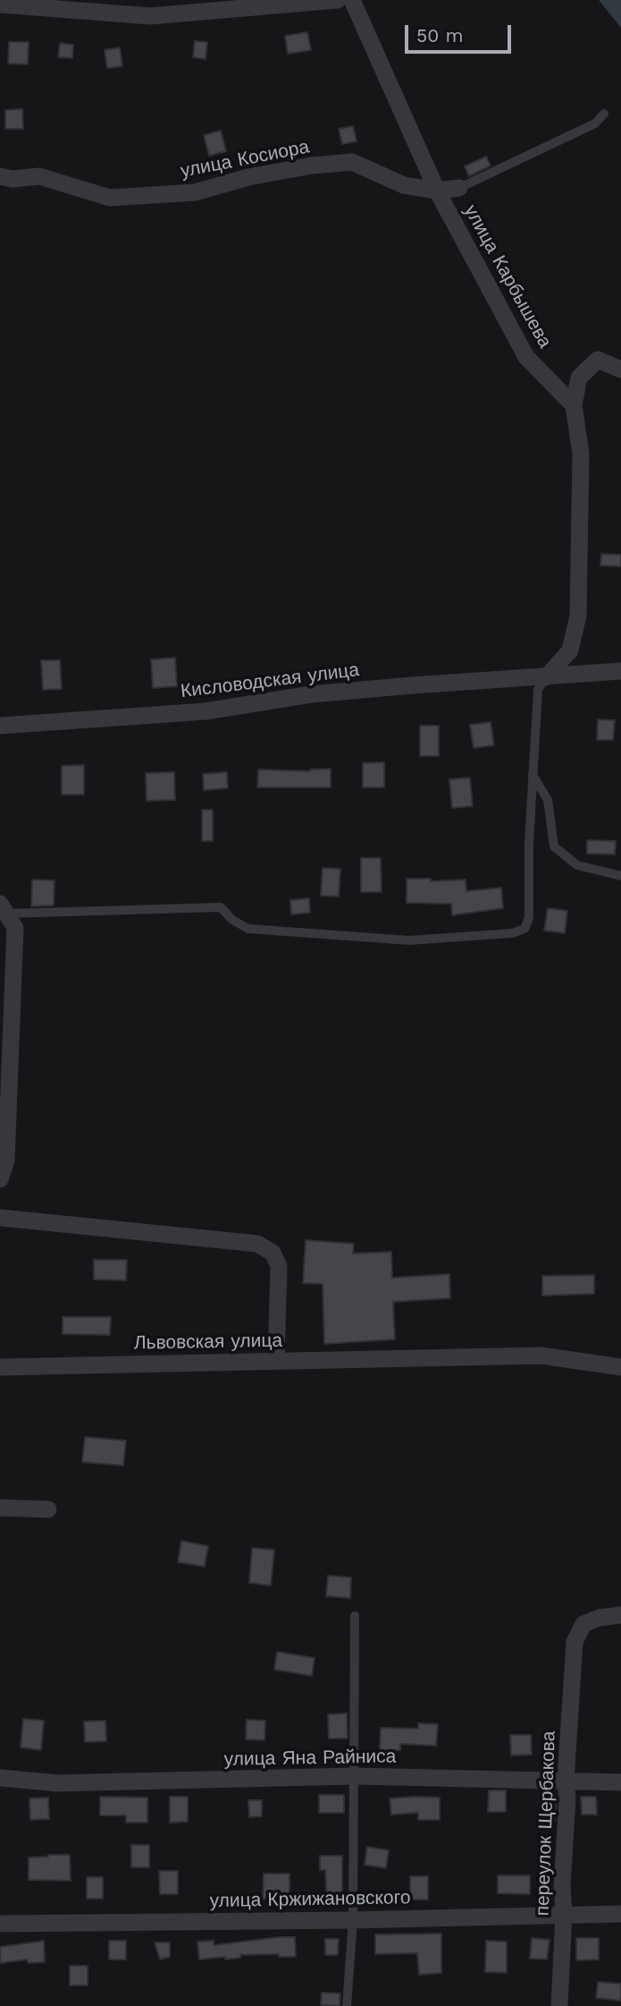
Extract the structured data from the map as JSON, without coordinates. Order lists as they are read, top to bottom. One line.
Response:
{"streets":{"street":["улица Косиора","улица Карбышева","Кисловодская улица","Львовская улица","улица Яна Райниса","переулок Щербакова","улица Кржижановского"]},"crossings":[["улица Косиора","улица Карбышева"],["улица Яна Райниса","переулок Щербакова"],["переулок Щербакова","улица Кржижановского"]],"scale_bar":"50 m"}
